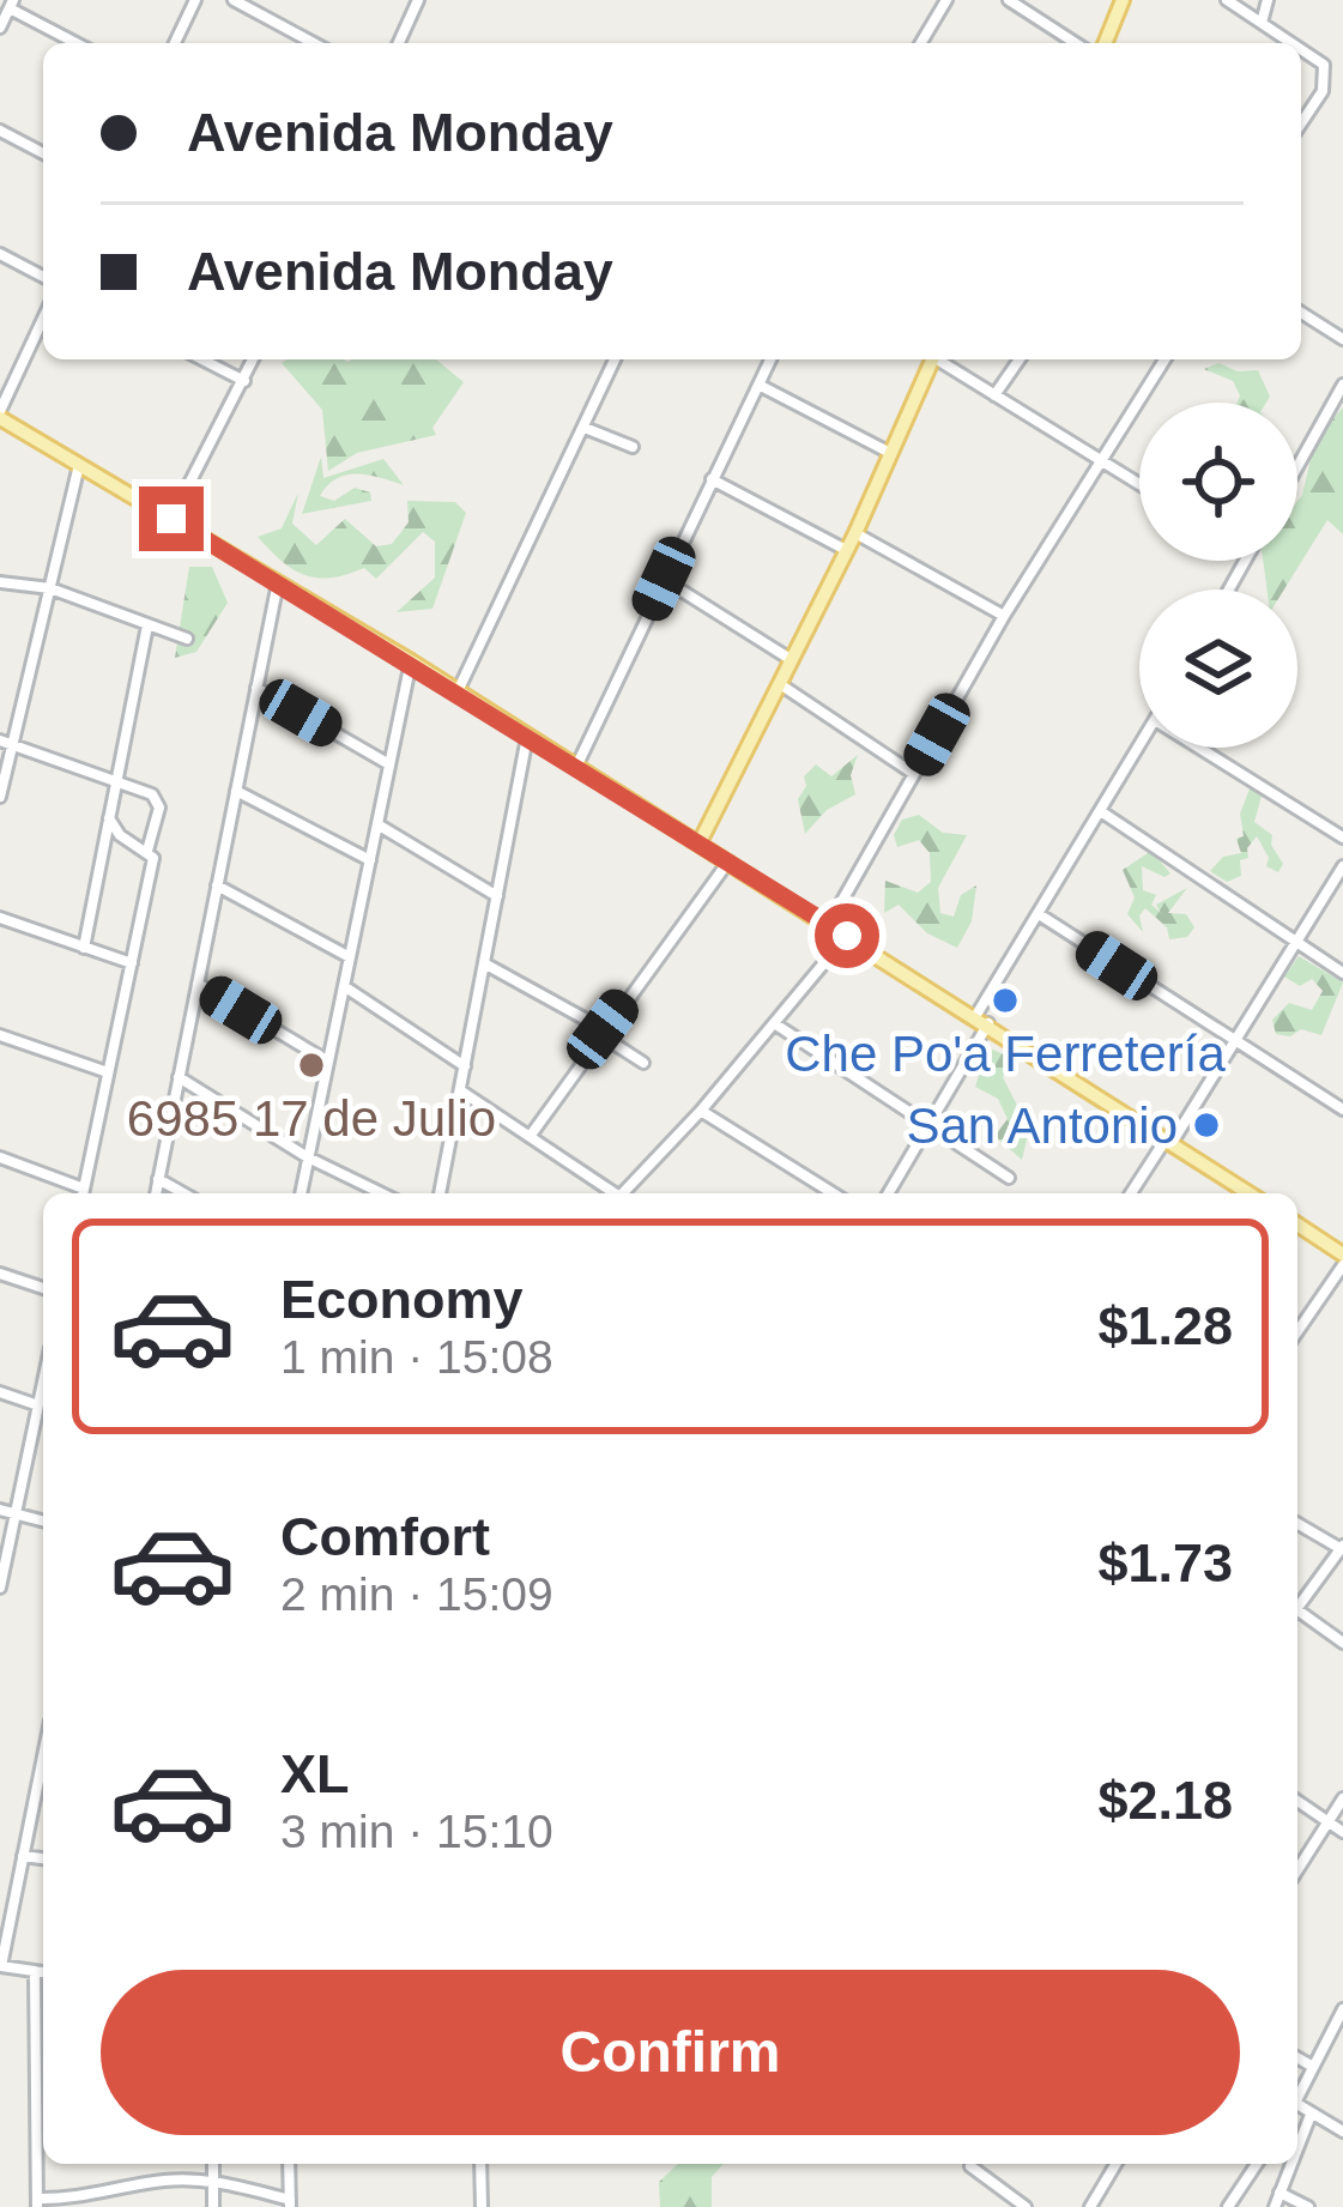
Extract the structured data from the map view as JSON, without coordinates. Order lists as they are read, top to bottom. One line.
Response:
{"places":["Che Po'a Ferretería","6985 17 de Julio","San Antonio"],"page":{"banner":["Avenida Monday","Avenida Monday"],"list":[{"name":"Economy","note":"1 min · 15:08","value":"$1.28"},{"name":"Comfort","note":"2 min · 15:09","value":"$1.73"},{"name":"XL","note":"3 min · 15:10","value":"$2.18"}],"buttons":"Confirm"}}
